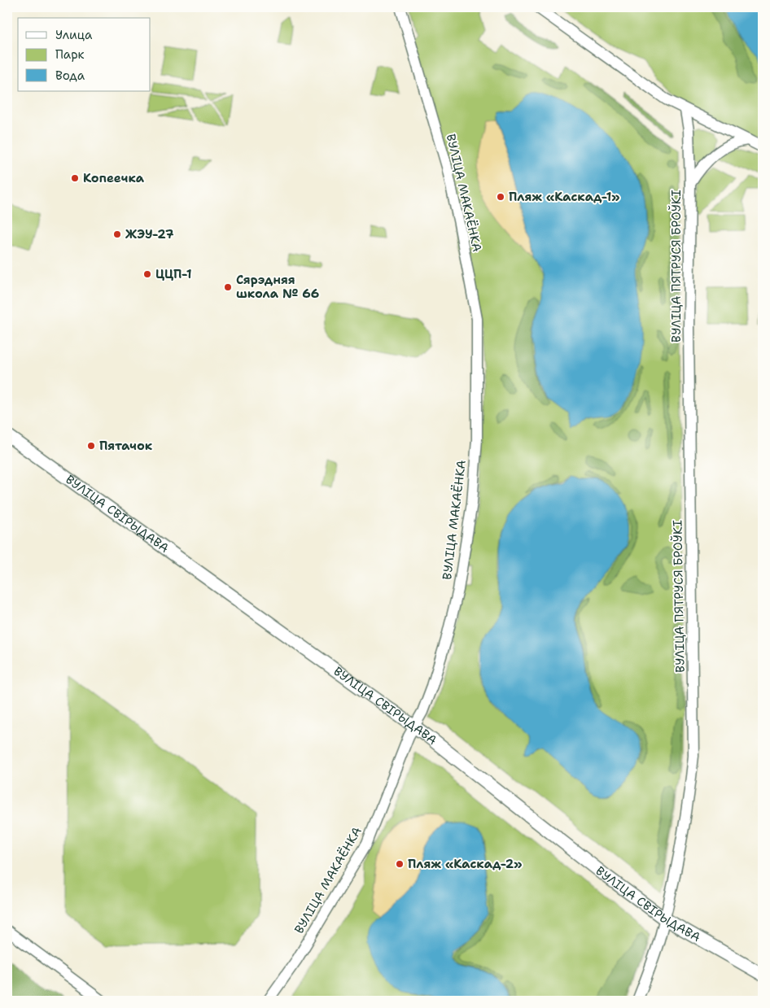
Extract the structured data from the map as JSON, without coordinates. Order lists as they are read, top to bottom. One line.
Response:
{"streets":{"main road":["ВУЛІЦА СВІРЫДАВА"],"street":["ВУЛІЦА МАКАЁНКА","ВУЛІЦА ПЯТРУСЯ БРОЎКІ"]},"crossings":[["ВУЛІЦА МАКАЁНКА","ВУЛІЦА СВІРЫДАВА"],["ВУЛІЦА ПЯТРУСЯ БРОЎКІ","ВУЛІЦА СВІРЫДАВА"]],"places":["Копеечка","Пляж «Каскад-1»","ЖЭУ-27","ЦЦП-1","Сярэдняя школа № 66","Пятачок","Пляж «Каскад-2»"],"legend":["Улица","Парк","Вода"]}
